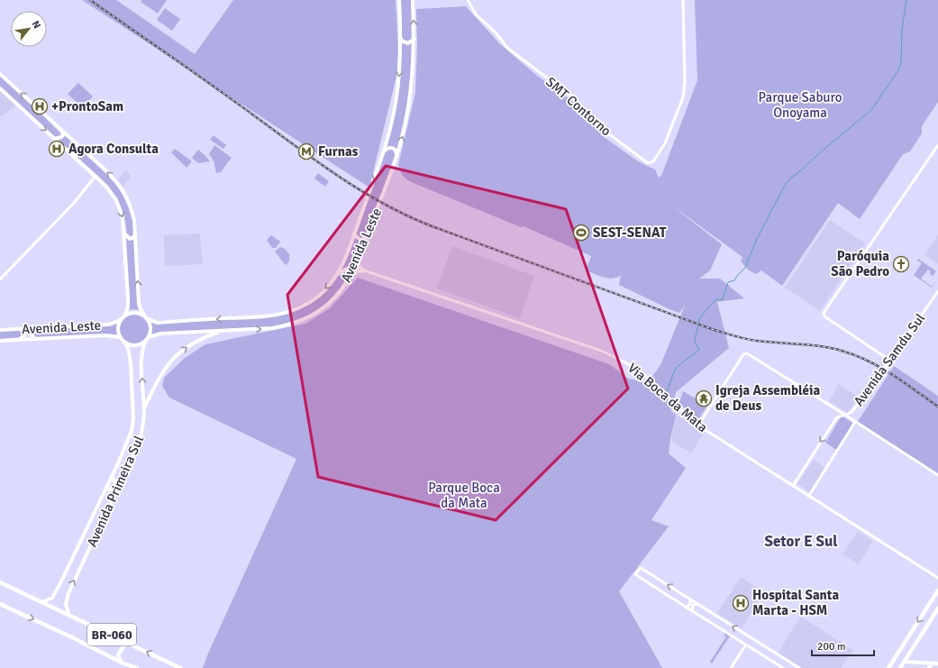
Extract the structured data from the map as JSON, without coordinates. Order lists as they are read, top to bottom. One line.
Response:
{"streets":{"highway":["BR-060"],"main road":["Avenida Leste","Avenida Primeira Sul"],"street":["SMT Contorno","Avenida Samdu Sul","Via Boca da Mata"]},"crossings":[["Avenida Leste","Via Boca da Mata"],["Avenida Leste","Avenida Primeira Sul"],["Avenida Primeira Sul","BR-060"]],"districts":["Setor E Sul"],"parks":["Parque Saburo Onoyama","Parque Boca da Mata"],"places":{"hospital":["+ProntoSam","Agora Consulta","Hospital Santa Marta - HSM"],"metro station":["Furnas"],"sports":["SEST-SENAT"],"church":["Paróquia São Pedro"],"temple":["Igreja Assembléia de Deus"]},"scale_bar":"200 m","north":"top right"}
